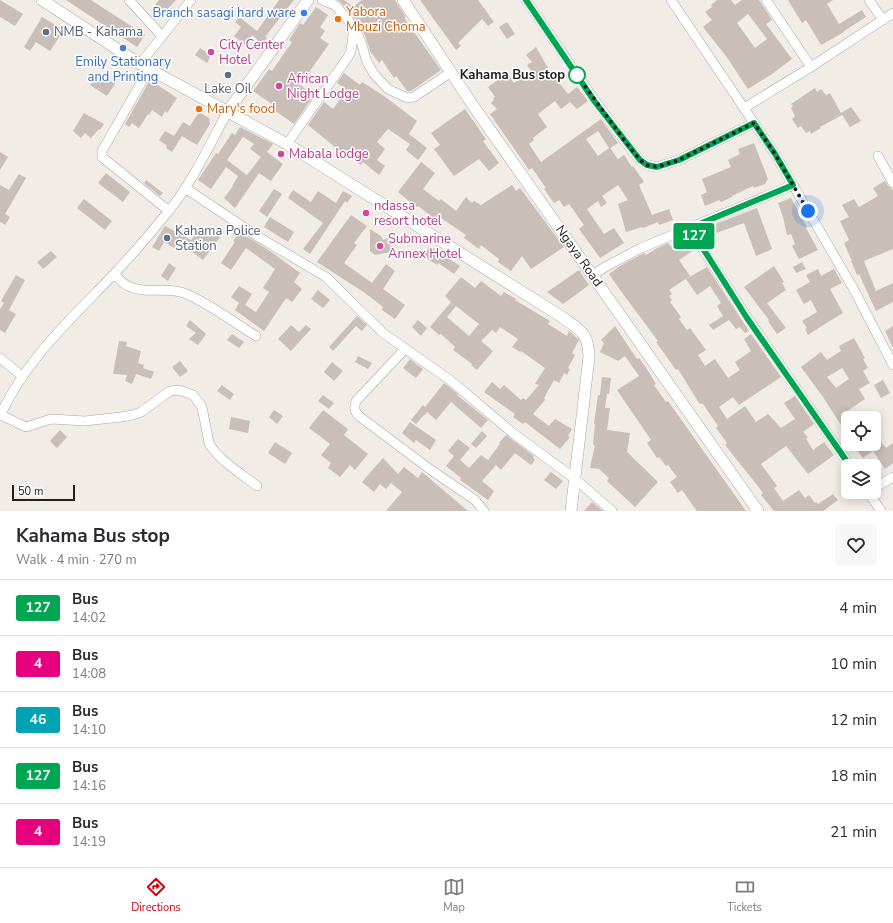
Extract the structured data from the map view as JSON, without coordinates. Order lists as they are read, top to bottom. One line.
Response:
{"streets":{"street":["Ngaya Road"]},"places":["Branch sasagi hard ware","Yabora Mbuzi Choma","NMB - Kahama","Emily Stationary and Printing","City Center Hotel","Lake Oil","Kahama Bus stop","African Night Lodge","Mary's food","Mabala lodge","ndassa resort hotel","Kahama Police Station","Submarine Annex Hotel"],"lines":["bus line 127"],"scale_bar":"50 m","page":{"on_map":"127","scale":"50 m","heading":["Kahama Bus stop","Walk · 4 min · 270 m"],"list":[{"mark":"127","name":"Bus","note":"14:02","value":"4 min"},{"mark":"4","name":"Bus","note":"14:08","value":"10 min"},{"mark":"46","name":"Bus","note":"14:10","value":"12 min"},{"mark":"127","name":"Bus","note":"14:16","value":"18 min"},{"mark":"4","name":"Bus","note":"14:19","value":"21 min"}],"tabs":["Directions","Map","Tickets"]}}
